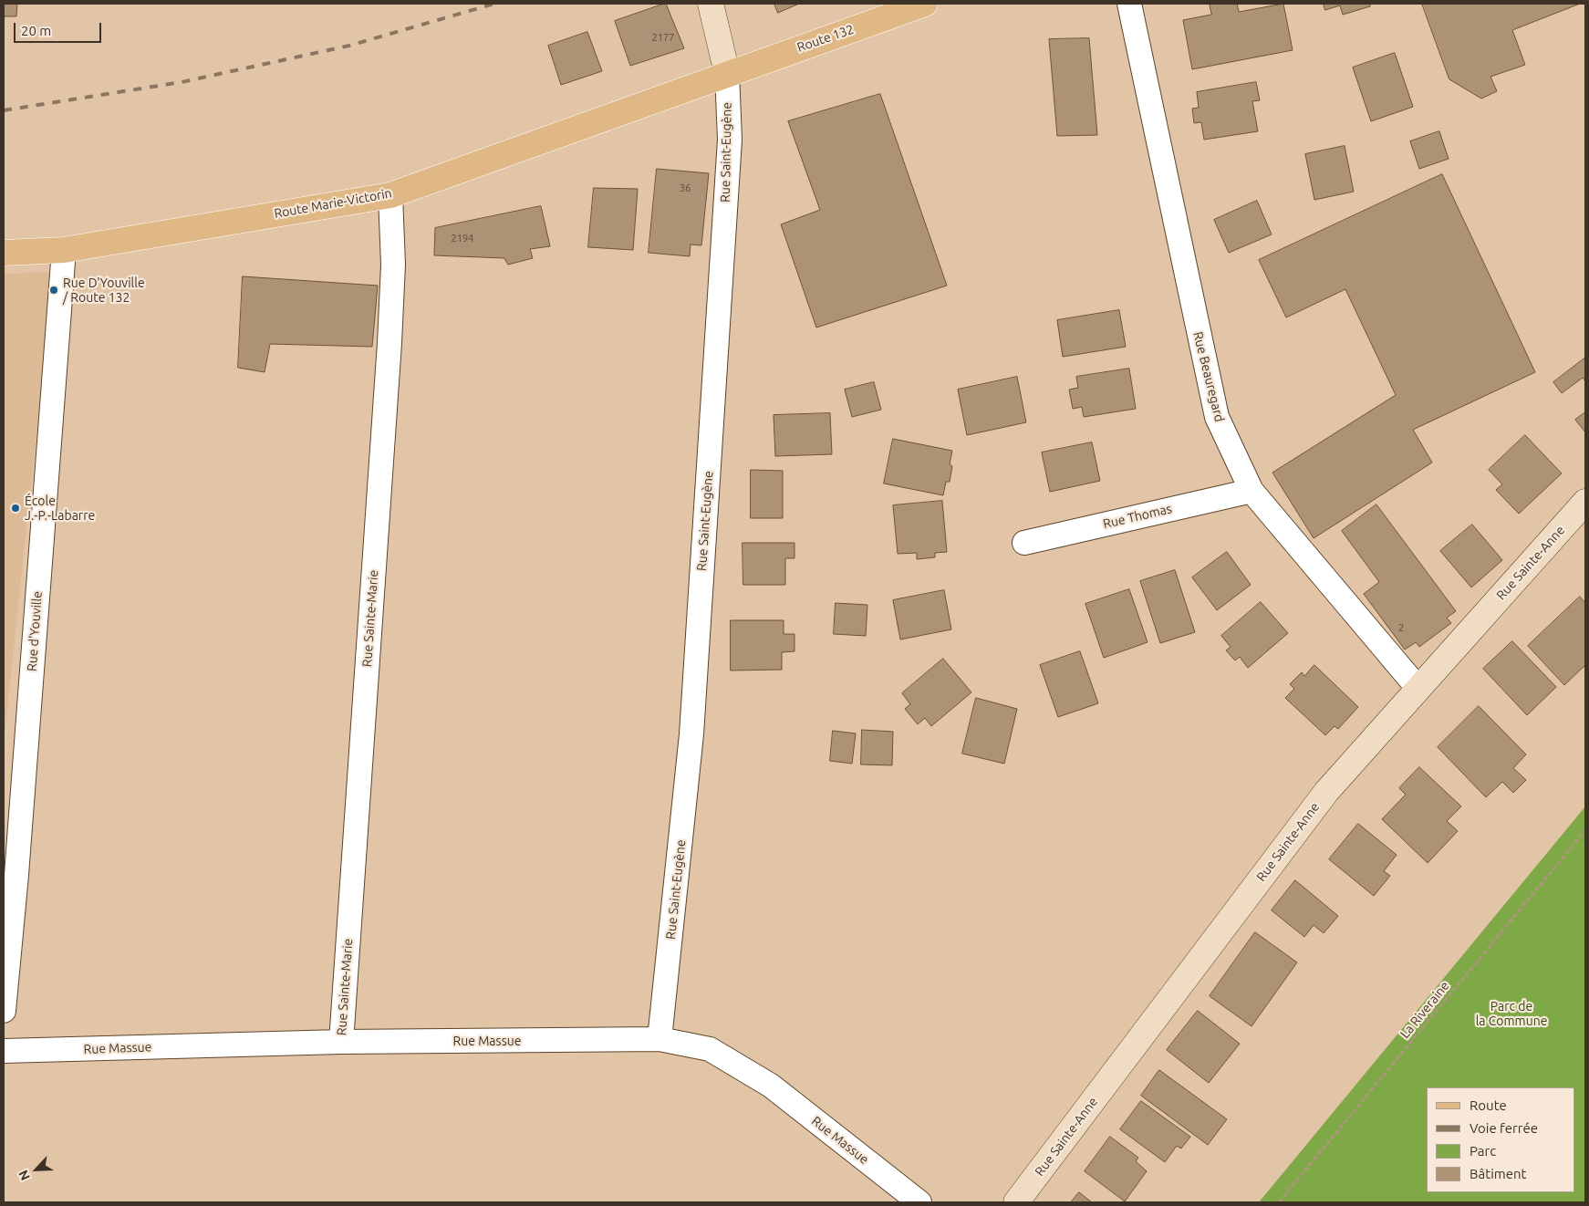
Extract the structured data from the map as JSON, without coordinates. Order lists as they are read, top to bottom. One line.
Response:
{"streets":{"main road":["Route 132","Route Marie-Victorin"],"street":["Rue Saint-Eugène","Rue Beauregard","Rue Thomas","Rue Sainte-Anne","Rue Sainte-Marie","Rue d'Youville","Rue Massue"],"path":["La Riveraine"]},"crossings":[["Route 132","Rue Saint-Eugène"],["Route 132","Route Marie-Victorin"],["Rue Saint-Eugène","Route Marie-Victorin"],["Rue Saint-Eugène","Rue Massue"],["Route Marie-Victorin","Rue Sainte-Marie"],["Route Marie-Victorin","Rue d'Youville"],["Rue Beauregard","Rue Thomas"],["Rue Beauregard","Rue Sainte-Anne"],["Rue Sainte-Marie","Rue Massue"]],"parks":["Parc de la Commune"],"places":["Rue D'Youville / Route 132","École J.-P.-Labarre"],"house_numbers":["2177","36","2194","2"],"legend":["Route","Voie ferrée","Parc","Bâtiment"],"scale_bar":"20 m","north":"bottom left"}
